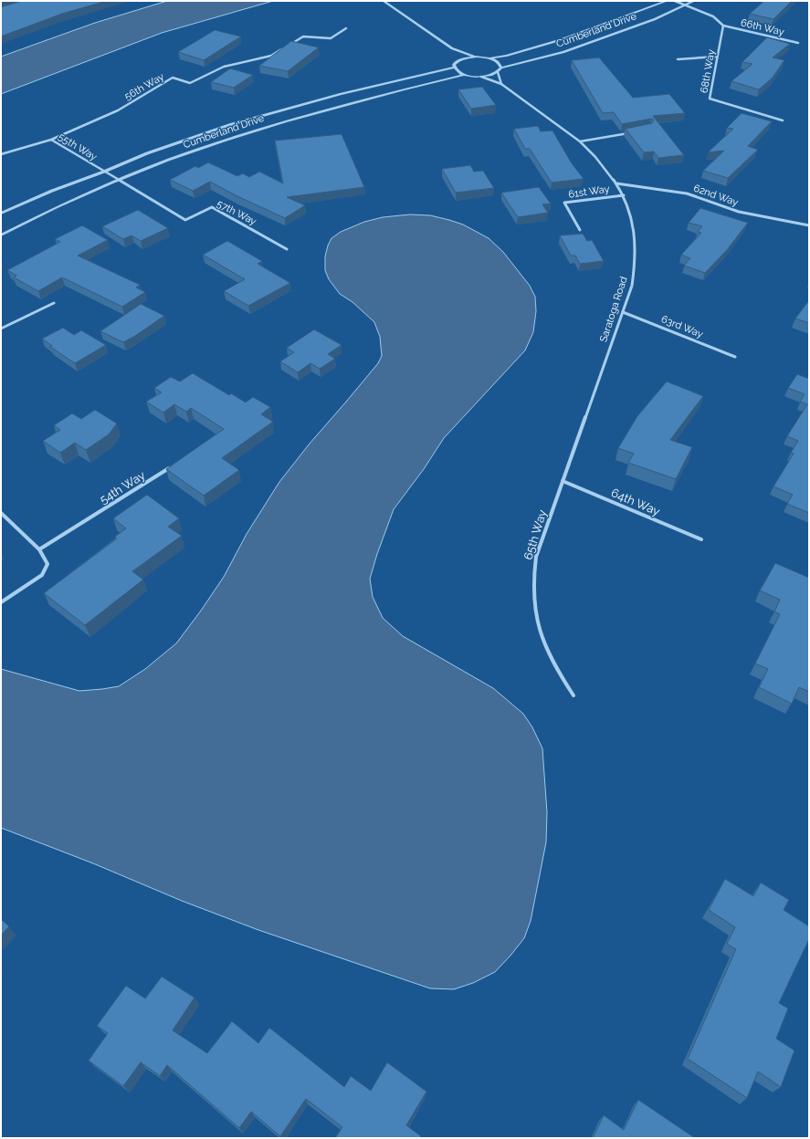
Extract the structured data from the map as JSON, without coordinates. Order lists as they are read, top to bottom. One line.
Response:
{"streets":{"street":["66th Way","Cumberland Drive","68th Way","56th Way","55th Way","61st Way","62nd Way","57th Way","Saratoga Road","63rd Way","54th Way","64th Way","65th Way"]},"crossings":[["66th Way","68th Way"],["Cumberland Drive","55th Way"],["Cumberland Drive","57th Way"],["Cumberland Drive","Saratoga Road"],["56th Way","55th Way"],["55th Way","57th Way"],["61st Way","Saratoga Road"],["62nd Way","Saratoga Road"],["Saratoga Road","63rd Way"],["Saratoga Road","64th Way"],["Saratoga Road","65th Way"],["64th Way","65th Way"]]}
